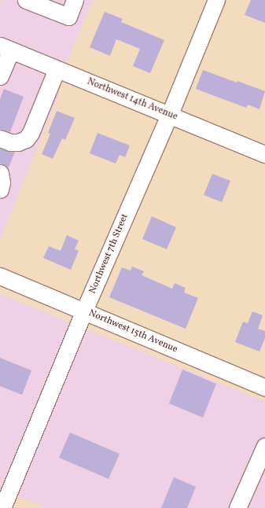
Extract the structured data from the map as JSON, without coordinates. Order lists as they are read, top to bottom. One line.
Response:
{"streets":{"street":["Northwest 14th Avenue","Northwest 7th Street","Northwest 15th Avenue"]},"crossings":[["Northwest 14th Avenue","Northwest 7th Street"],["Northwest 7th Street","Northwest 15th Avenue"]]}
